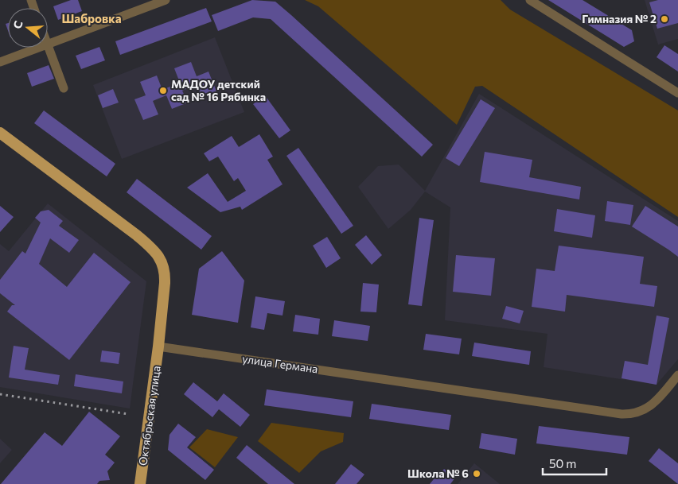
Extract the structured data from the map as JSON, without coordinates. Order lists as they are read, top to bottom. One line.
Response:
{"streets":{"main road":["Октябрьская улица"],"street":["улица Германа"]},"crossings":[["улица Германа","Октябрьская улица"]],"districts":["Шабровка"],"places":["Гимназия № 2","МАДОУ детский сад № 16 Рябинка","Школа № 6"],"scale_bar":"50 m","north":"left"}
